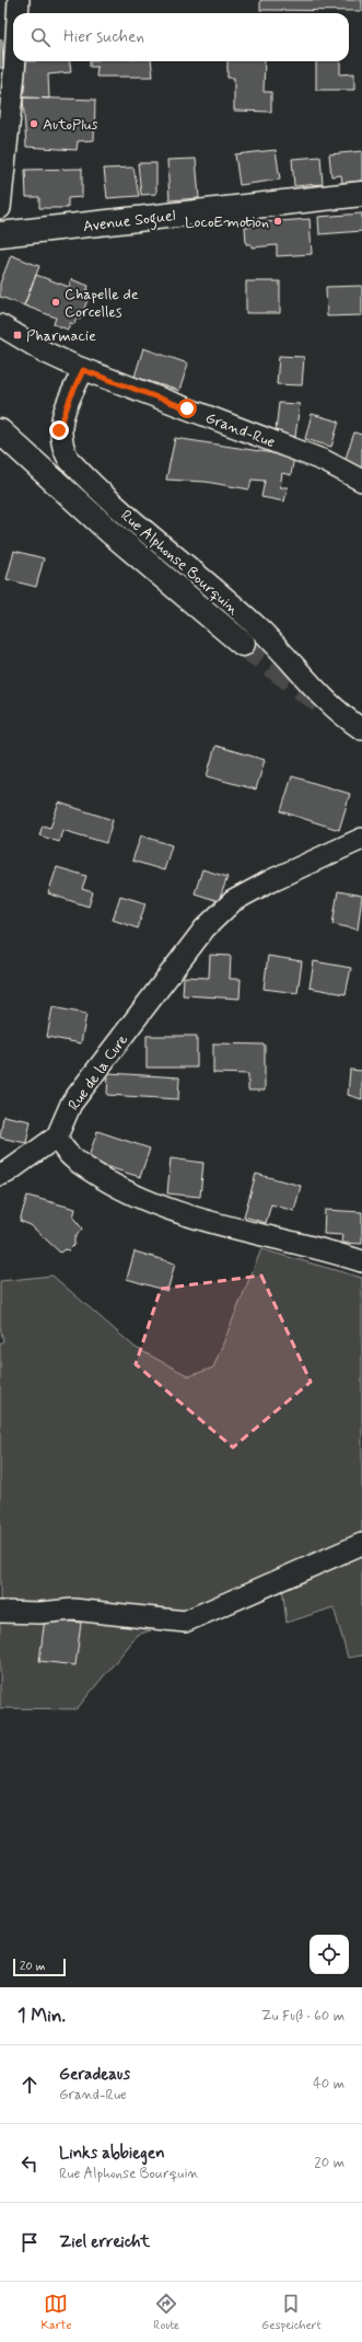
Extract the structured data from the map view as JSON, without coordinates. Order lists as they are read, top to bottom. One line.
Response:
{"streets":{"street":["Avenue Soguel","Grand-Rue","Rue Alphonse Bourquin","Rue de la Cure"]},"crossings":[["Grand-Rue","Rue Alphonse Bourquin"]],"places":{"other":["AutoPlus","LocoEmotion","Chapelle de Corcelles"],"transit":["Pharmacie"]},"scale_bar":"20 m","page":{"search":"Hier suchen","scale":"20 m","heading":["1 Min.","Zu Fuß · 60 m"],"list":[["Geradeaus","Grand-Rue","40 m"],["Links abbiegen","Rue Alphonse Bourquin","20 m"],"Ziel erreicht"],"nav":["Karte","Route","Gespeichert"]}}
